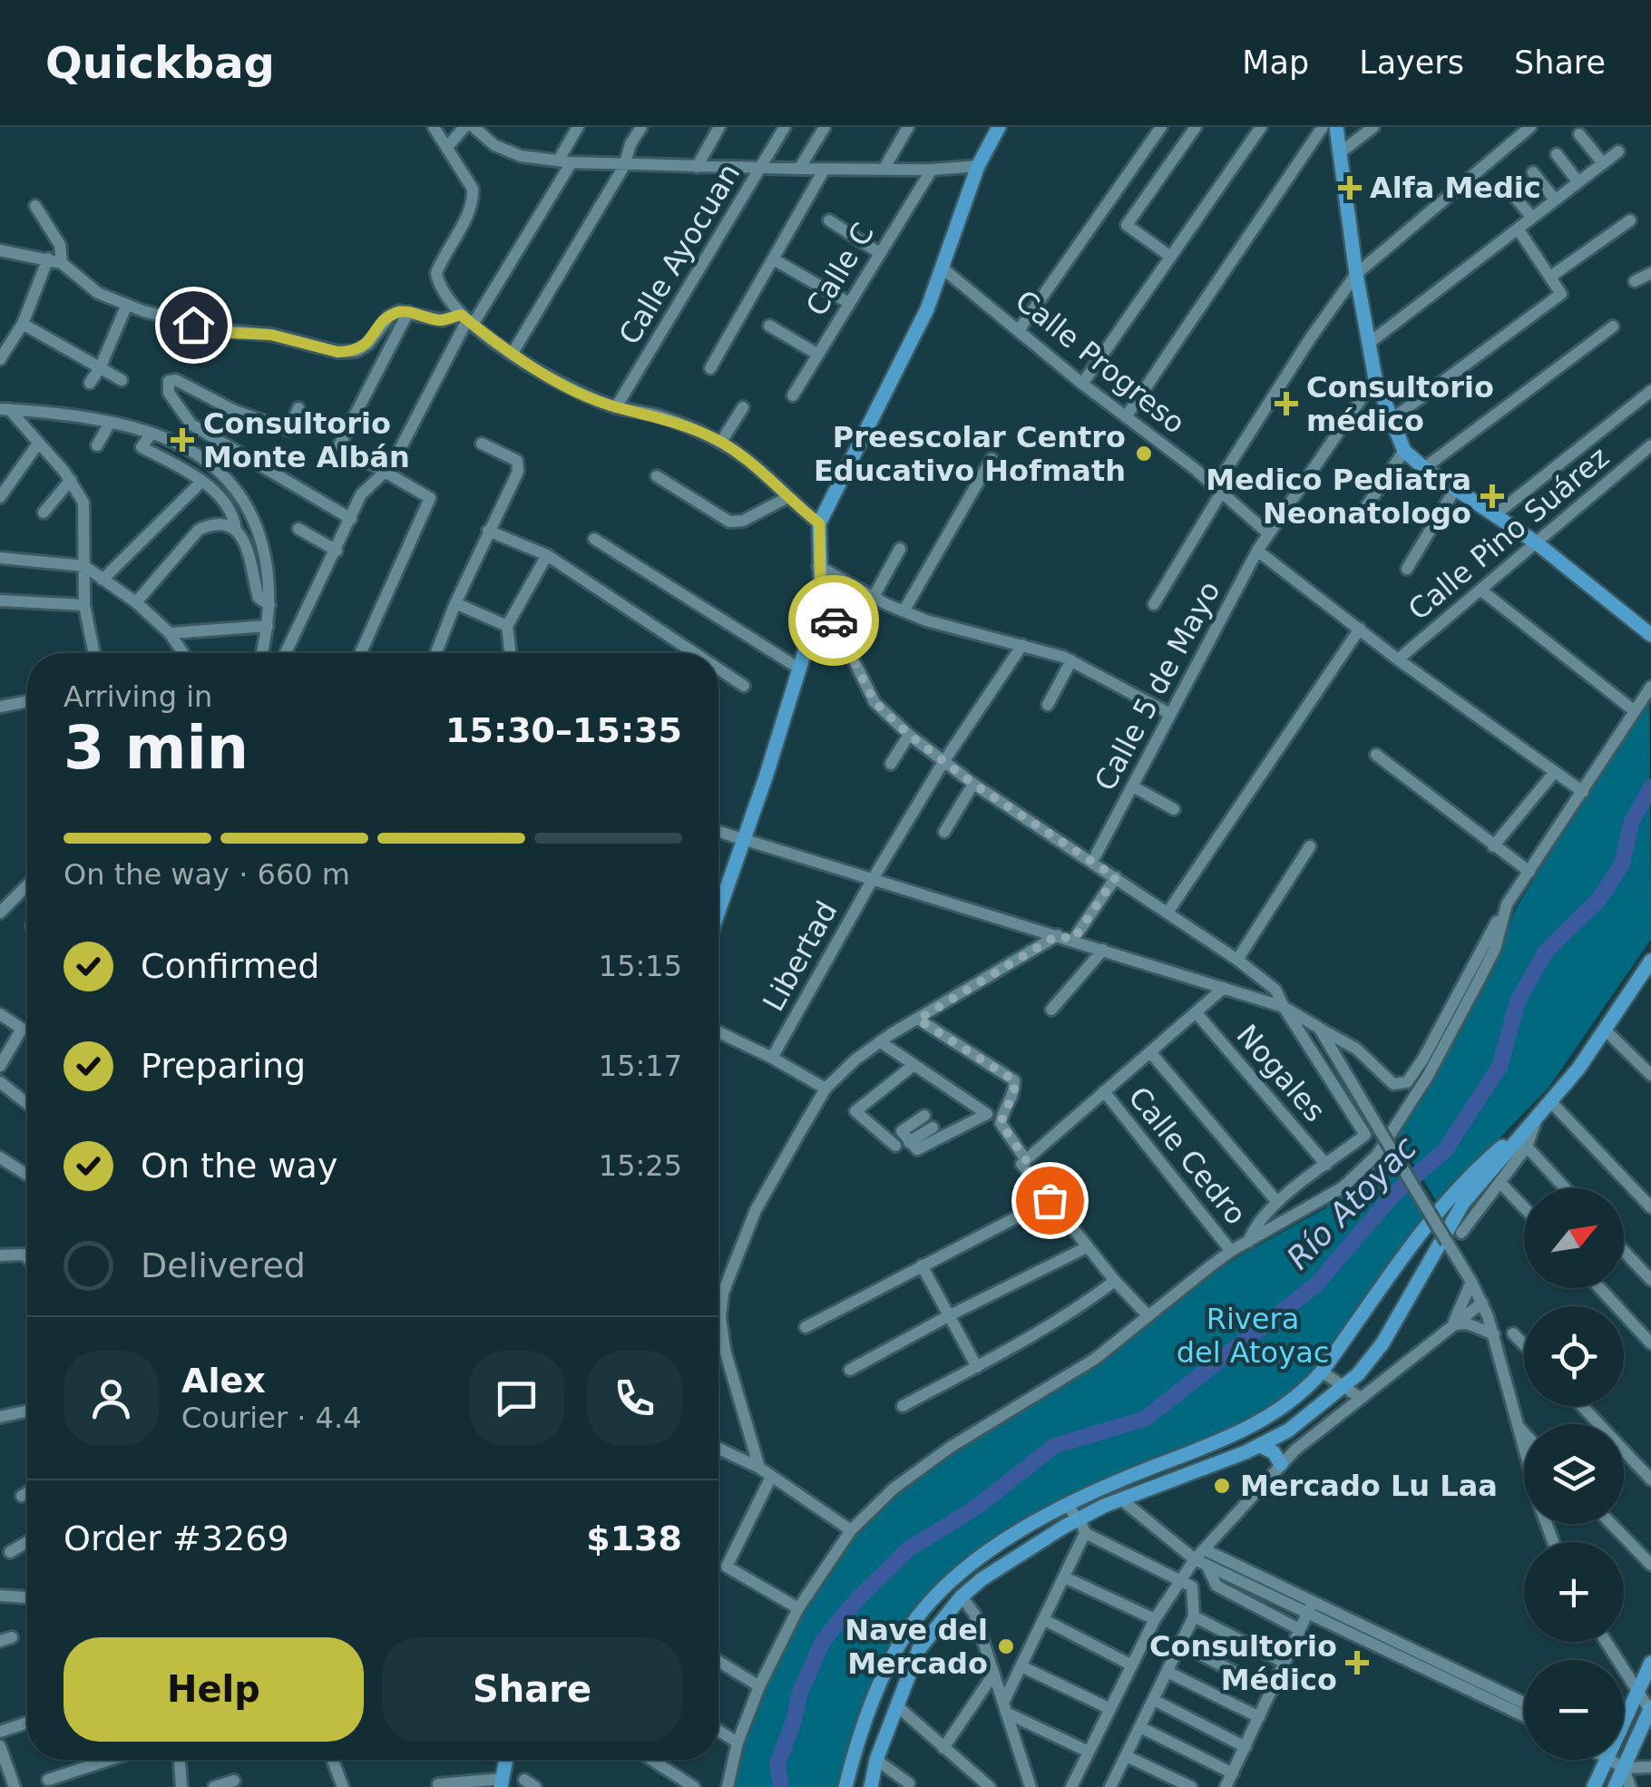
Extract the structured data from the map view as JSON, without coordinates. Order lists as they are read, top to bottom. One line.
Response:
{"streets":{"street":["Calle Ayocuan","Calle C","Calle Progreso","Calle Pino Suárez","Calle 5 de Mayo","Libertad","Nogales","Calle Cedro"]},"crossings":[["Calle Progreso","Calle 5 de Mayo"]],"water":["Río Atoyac"],"parks":["Rivera del Atoyac"],"places":{"health":["Alfa Medic","Consultorio médico","Consultorio Monte Albán","Medico Pediatra Neonatologo","Consultorio Médico"],"other":["Preescolar Centro Educativo Hofmath","Mercado Lu Laa","Nave del Mercado"]},"north":"top right","page":{"header":"Quickbag","nav":["Map","Layers","Share"],"heading":["3 min","Arriving in","15:30–15:35"],"panel":["Alex","Courier · 4.4","Order #3269","$138"],"bar":"On the way · 660 m","list":[["Confirmed","15:15"],["Preparing","15:17"],["On the way","15:25"],"Delivered"],"map_buttons":["+","−"],"buttons":["Help","Share"]}}
